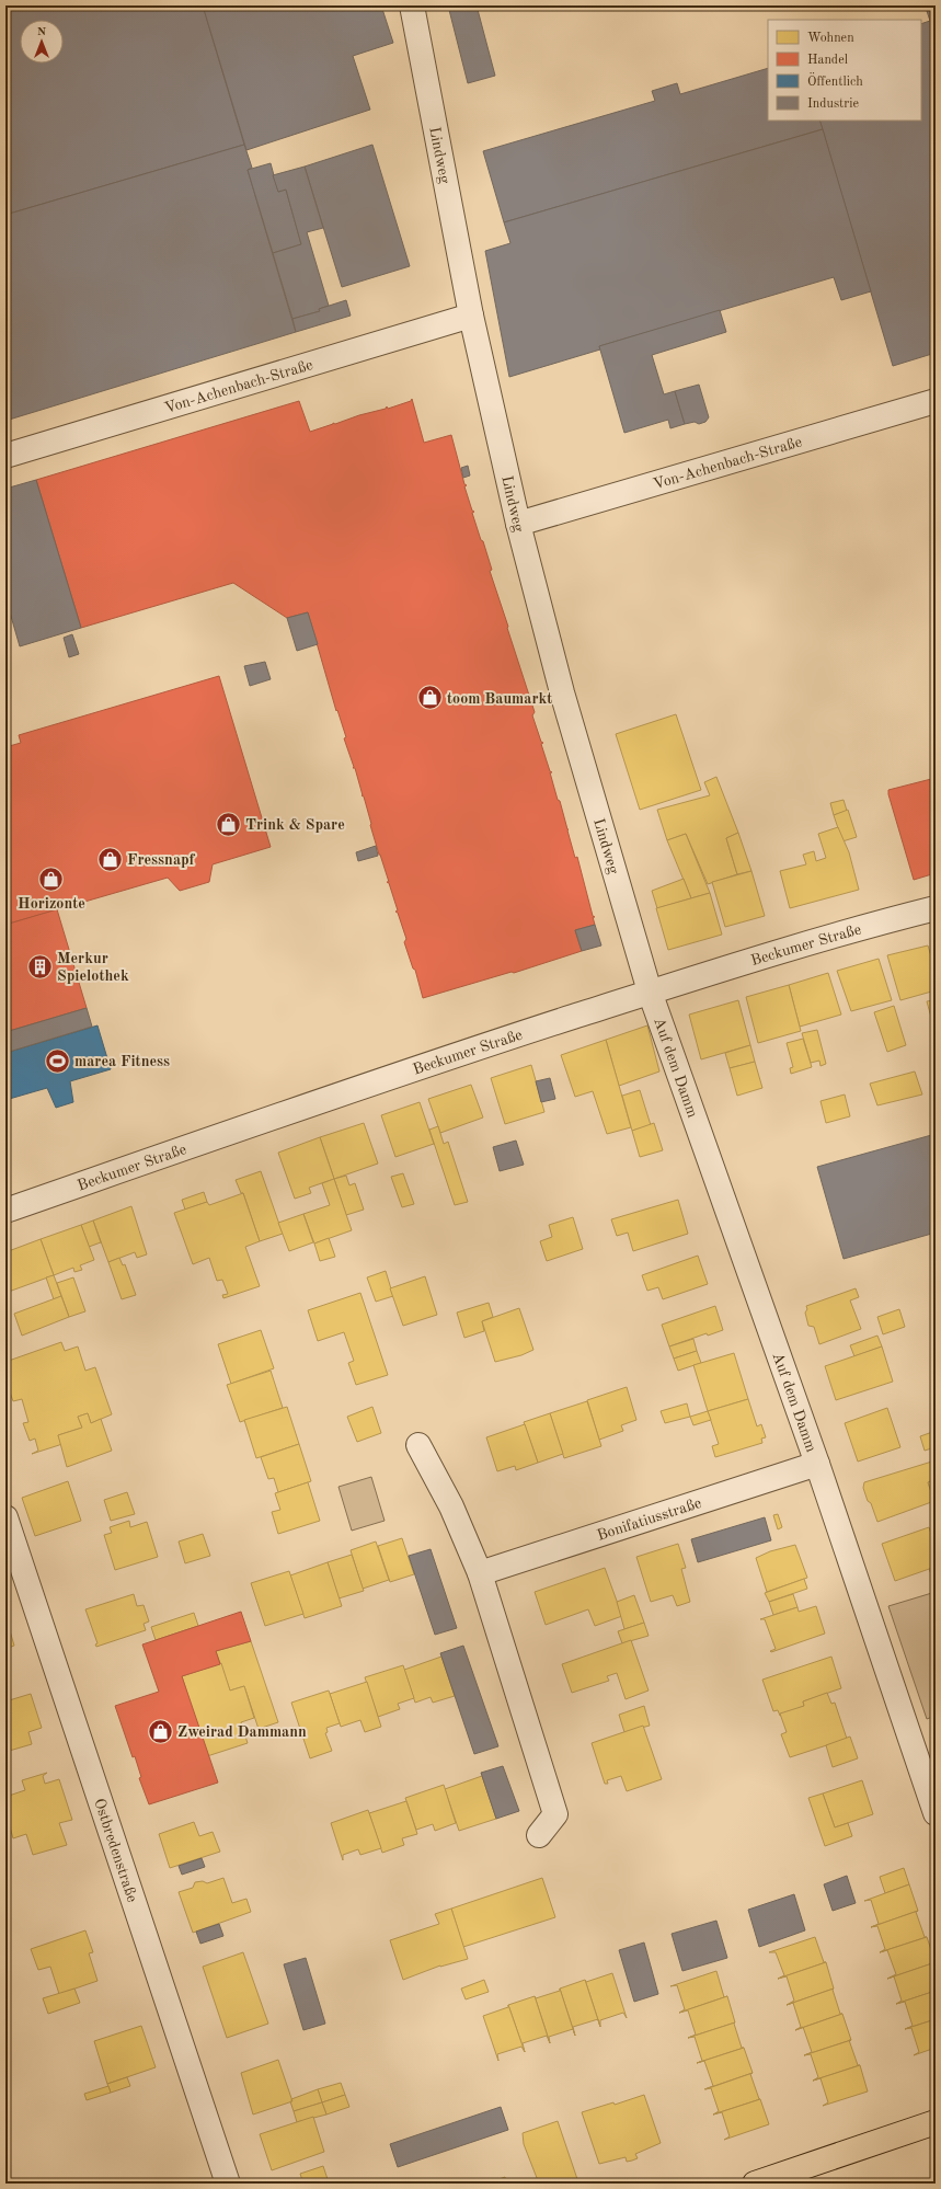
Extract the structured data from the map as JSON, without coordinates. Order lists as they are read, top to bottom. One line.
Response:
{"streets":{"street":["Lindweg","Von-Achenbach-Straße","Beckumer Straße","Auf dem Damm","Bonifatiusstraße","Ostbredenstraße"]},"crossings":[["Lindweg","Von-Achenbach-Straße"],["Lindweg","Beckumer Straße"],["Lindweg","Auf dem Damm"],["Beckumer Straße","Auf dem Damm"],["Auf dem Damm","Bonifatiusstraße"]],"places":{"shop":["toom Baumarkt","Trink & Spare","Fressnapf","Horizonte","Zweirad Dammann"],"building":["Merkur Spielothek"],"sports":["marea Fitness"]},"legend":["Wohnen","Handel","Öffentlich","Industrie"],"north":"top"}
